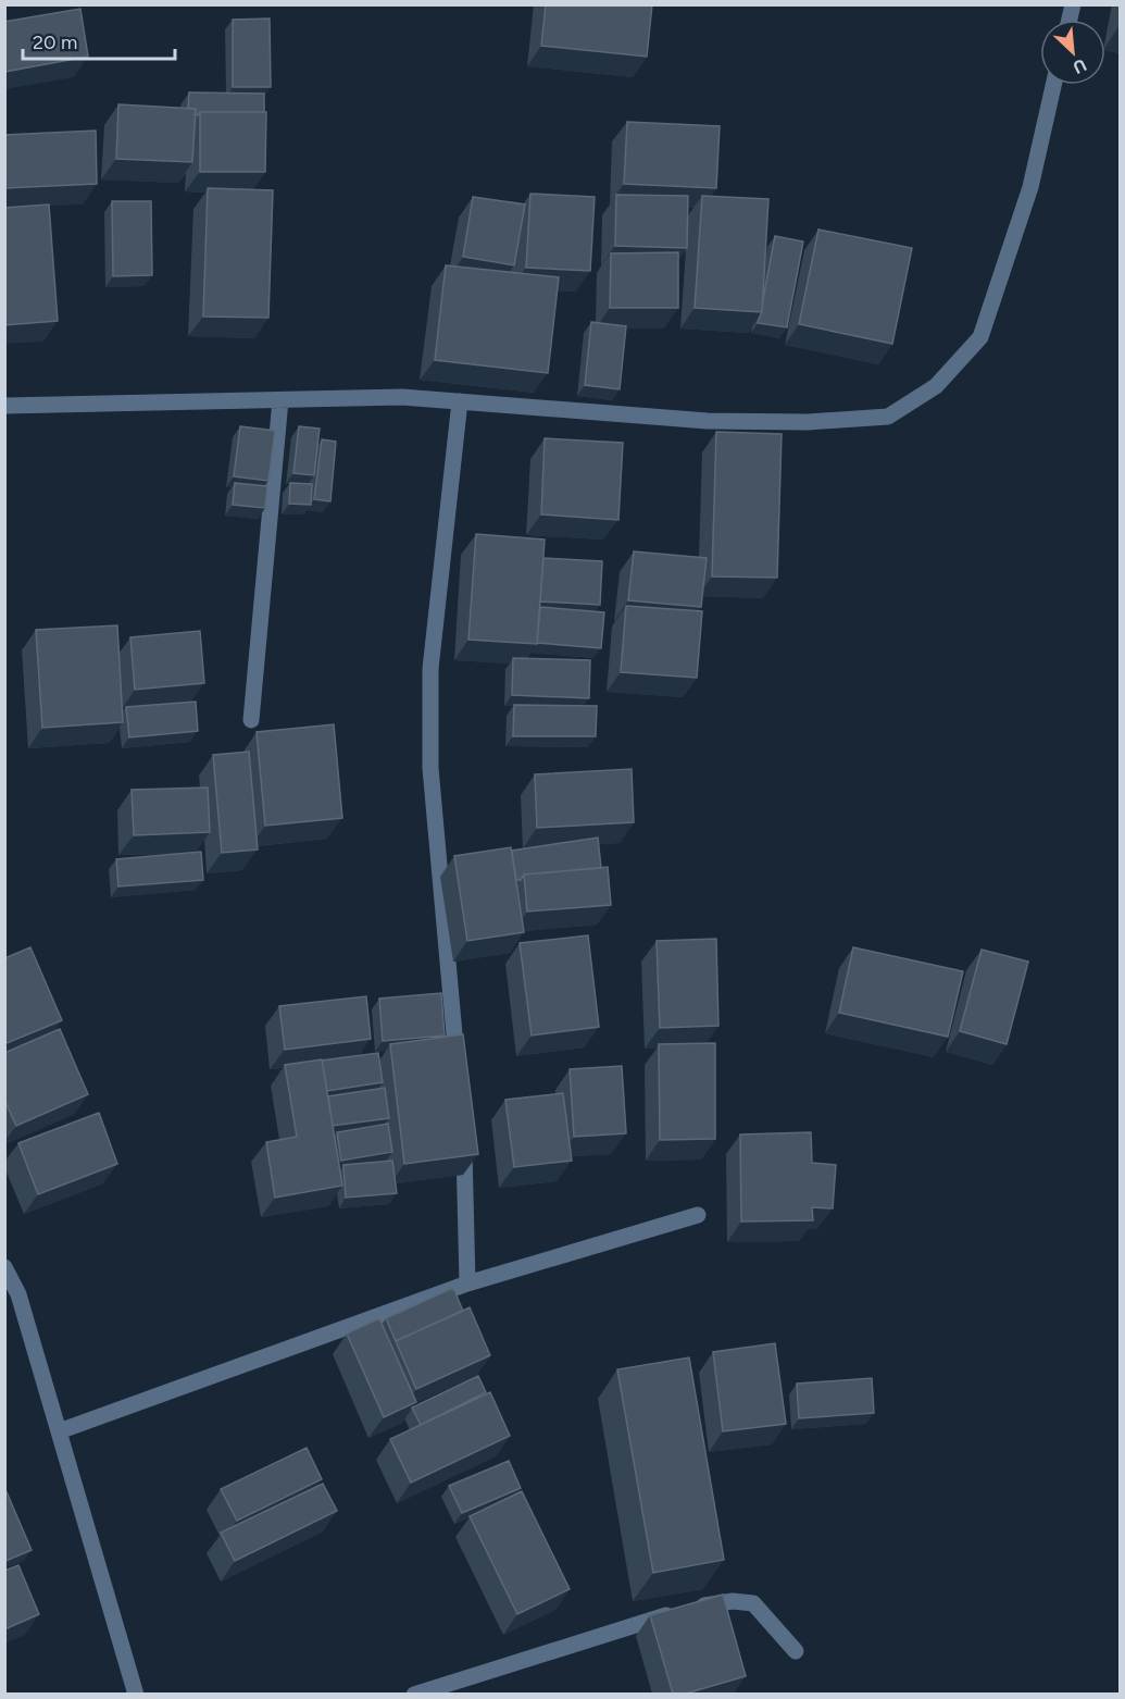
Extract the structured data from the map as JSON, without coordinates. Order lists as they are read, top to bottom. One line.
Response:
{"scale_bar":"20 m","north":"bottom right"}
